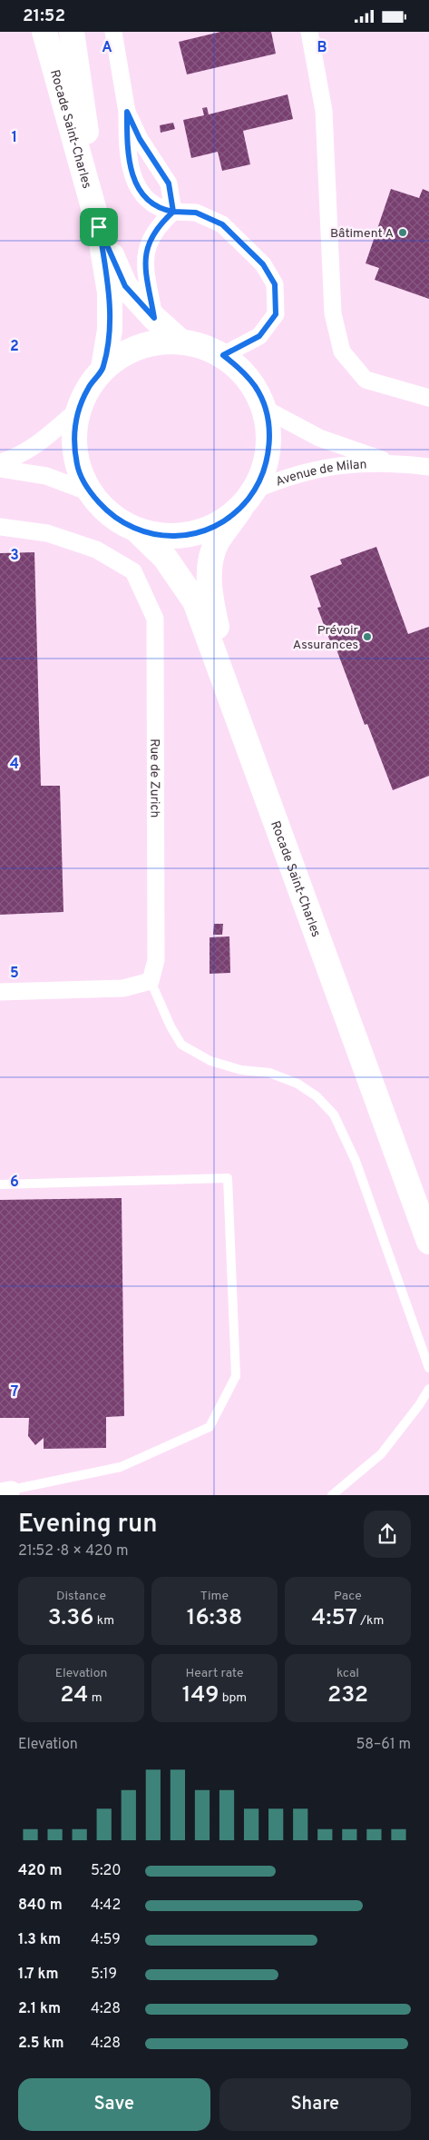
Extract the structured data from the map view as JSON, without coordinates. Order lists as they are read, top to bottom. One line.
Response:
{"streets":{"main road":["Rocade Saint-Charles"],"street":["Avenue de Milan","Rue de Zurich"]},"crossings":[["Rocade Saint-Charles","Avenue de Milan"]],"places":["Bâtiment A","Prévoir Assurances"],"page":{"status":"21:52","heading":["Evening run","21:52 · 8 × 420 m"],"stats":[["Distance","3.36 km"],["Time","16:38"],["Pace","4:57 /km"],["Elevation","24 m"],["Heart rate","149 bpm"],["kcal","232"]],"chart":["Elevation","58–61 m"],"list":[{"name":"420 m","note":"5:20"},{"name":"840 m","note":"4:42"},{"name":"1.3 km","note":"4:59"},{"name":"1.7 km","note":"5:19"},{"name":"2.1 km","note":"4:28"},{"name":"2.5 km","note":"4:28"}],"buttons":["Save","Share"]},"grid":{"columns":["A","B"],"rows":["1","2","3","4","5","6","7"]}}
